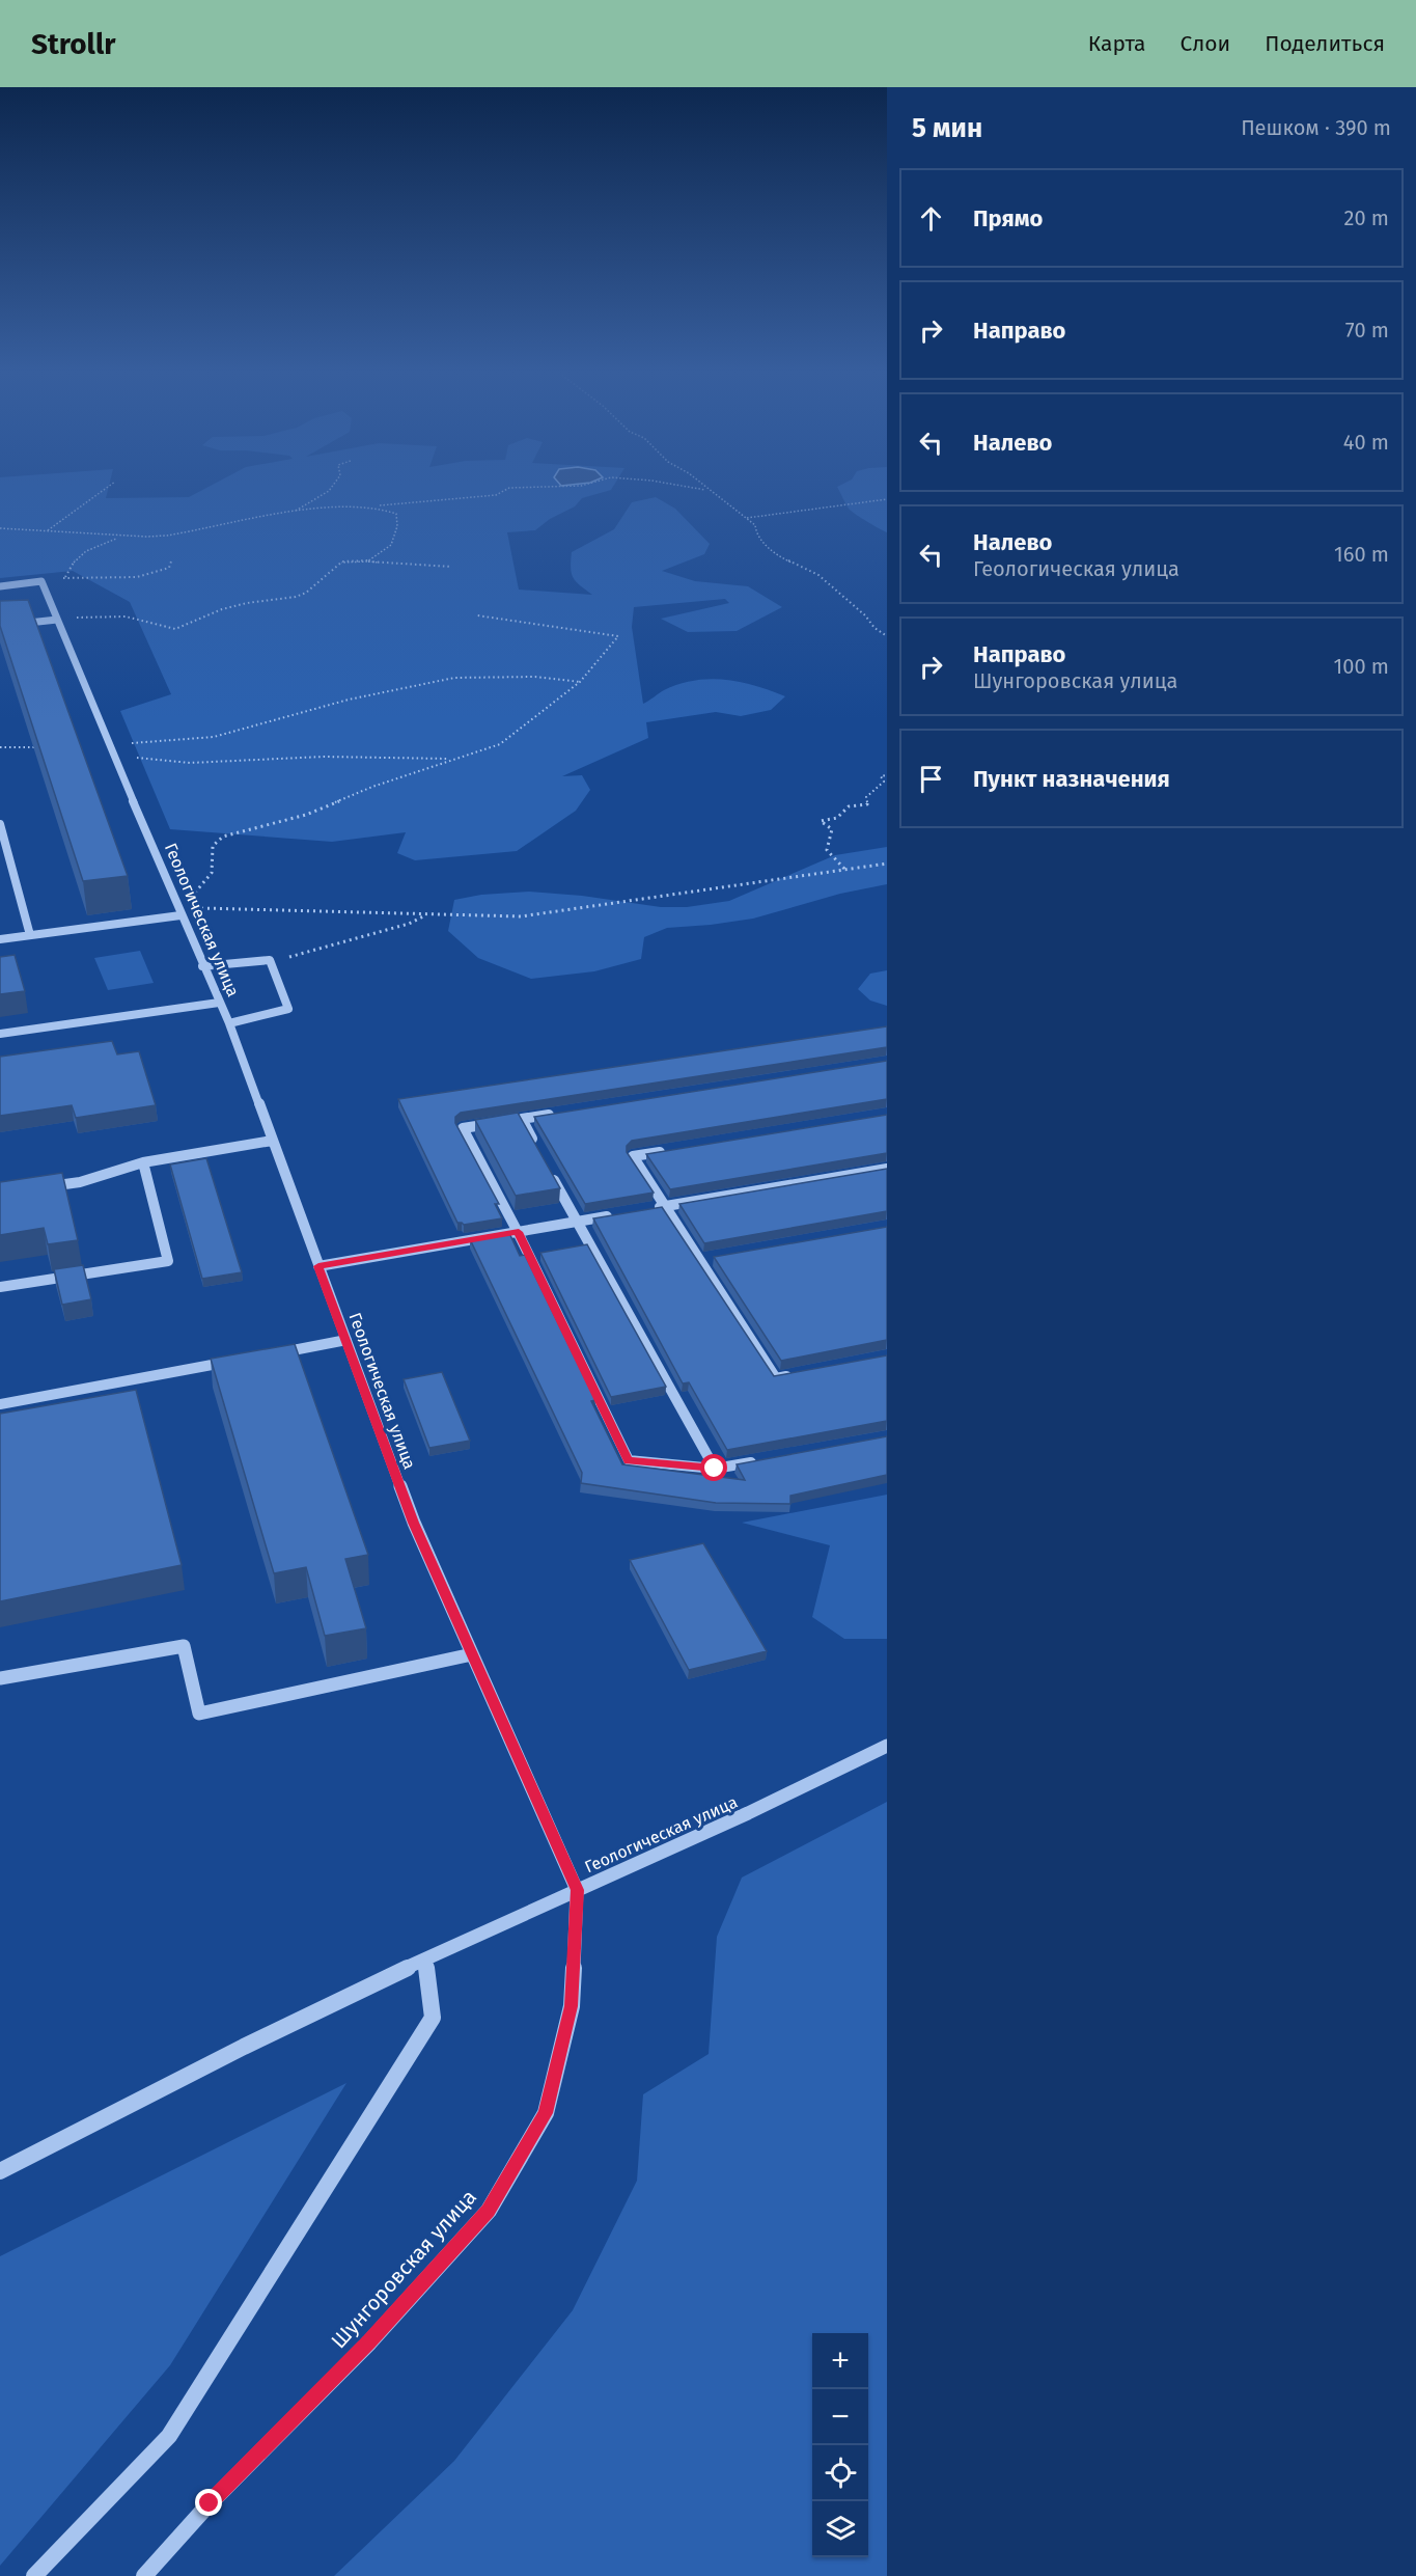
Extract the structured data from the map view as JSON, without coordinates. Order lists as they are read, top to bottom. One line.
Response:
{"streets":{"street":["Геологическая улица","Шунгоровская улица"]},"crossings":[["Геологическая улица","Шунгоровская улица"]],"page":{"header":"Strollr","nav":["Карта","Слои","Поделиться"],"heading":["5 мин","Пешком · 390 m"],"list":[["Прямо","20 m"],["Направо","70 m"],["Налево","40 m"],["Налево","Геологическая улица","160 m"],["Направо","Шунгоровская улица","100 m"],"Пункт назначения"],"map_buttons":["+","−"]}}
